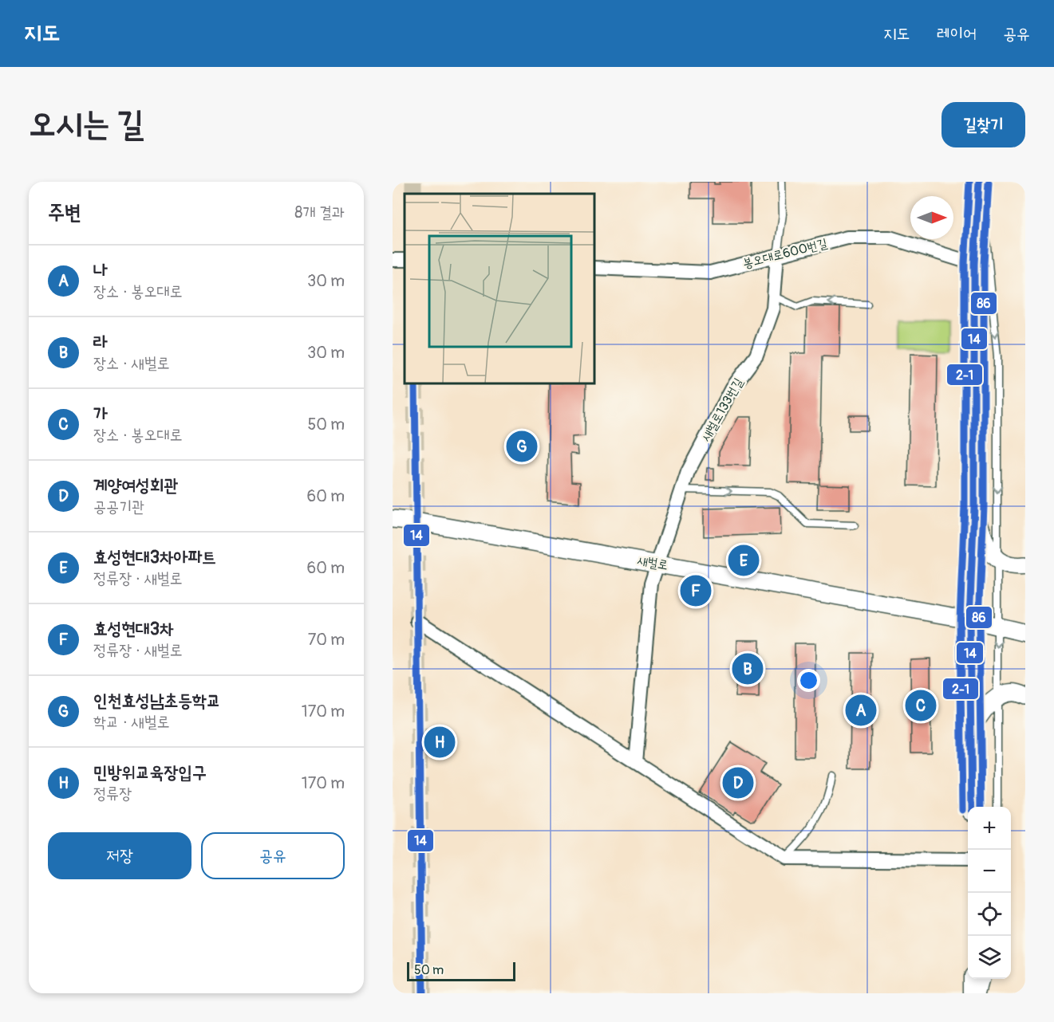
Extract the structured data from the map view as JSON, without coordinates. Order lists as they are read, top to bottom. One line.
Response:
{"streets":{"street":["봉오대로600번길","새벌로133번길","새벌로"]},"crossings":[["봉오대로600번길","새벌로133번길"],["새벌로133번길","새벌로"]],"lines":["transit line 14","transit line 2-1","transit line 86"],"scale_bar":"50 m","north":"right","page":{"header":"지도","nav":["지도","레이어","공유"],"buttons":["길찾기",["저장","공유"]],"title":"오시는 길","heading":["주변","8개 결과"],"list":[{"mark":"A","name":"나","note":"장소 · 봉오대로","value":"30 m"},{"mark":"B","name":"라","note":"장소 · 새벌로","value":"30 m"},{"mark":"C","name":"가","note":"장소 · 봉오대로","value":"50 m"},{"mark":"D","name":"계양여성회관","note":"공공기관","value":"60 m"},{"mark":"E","name":"효성현대3차아파트","note":"정류장 · 새벌로","value":"60 m"},{"mark":"F","name":"효성현대3차","note":"정류장 · 새벌로","value":"70 m"},{"mark":"G","name":"인천효성남초등학교","note":"학교 · 새벌로","value":"170 m"},{"mark":"H","name":"민방위교육장입구","note":"정류장","value":"170 m"}],"pins":["G","E","F","B","C","A","H","D"],"map_buttons":["+","−"],"scale":"50 m"}}
